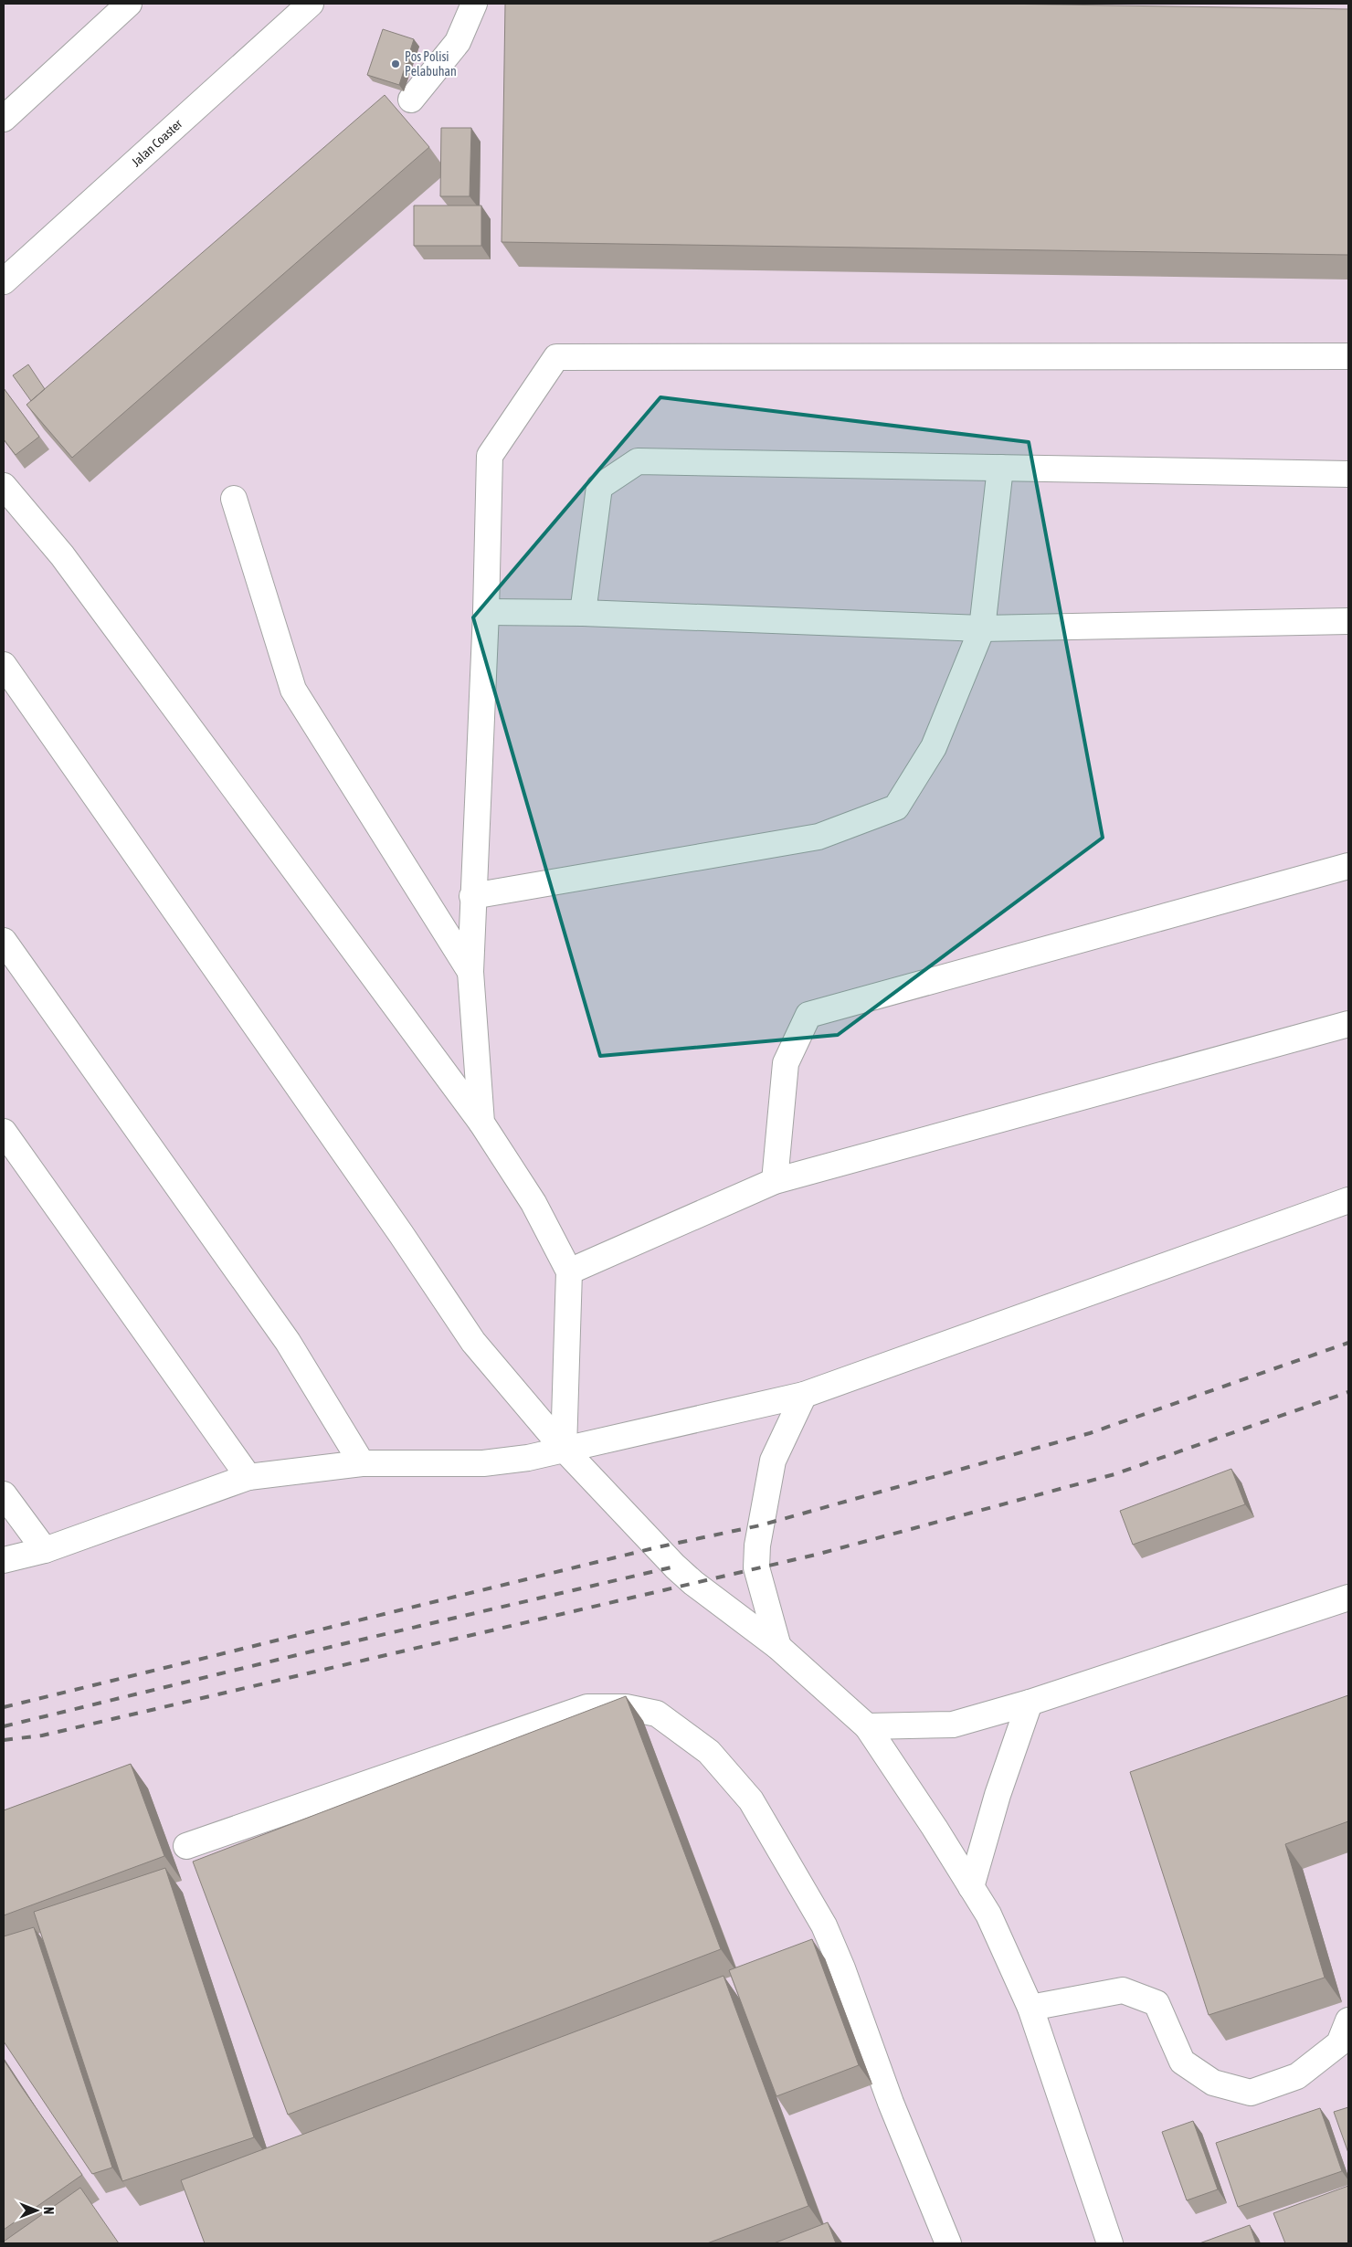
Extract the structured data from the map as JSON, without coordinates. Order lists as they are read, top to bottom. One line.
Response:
{"streets":{"lane":["Jalan Coaster"]},"places":["Pos Polisi Pelabuhan"],"north":"right"}
